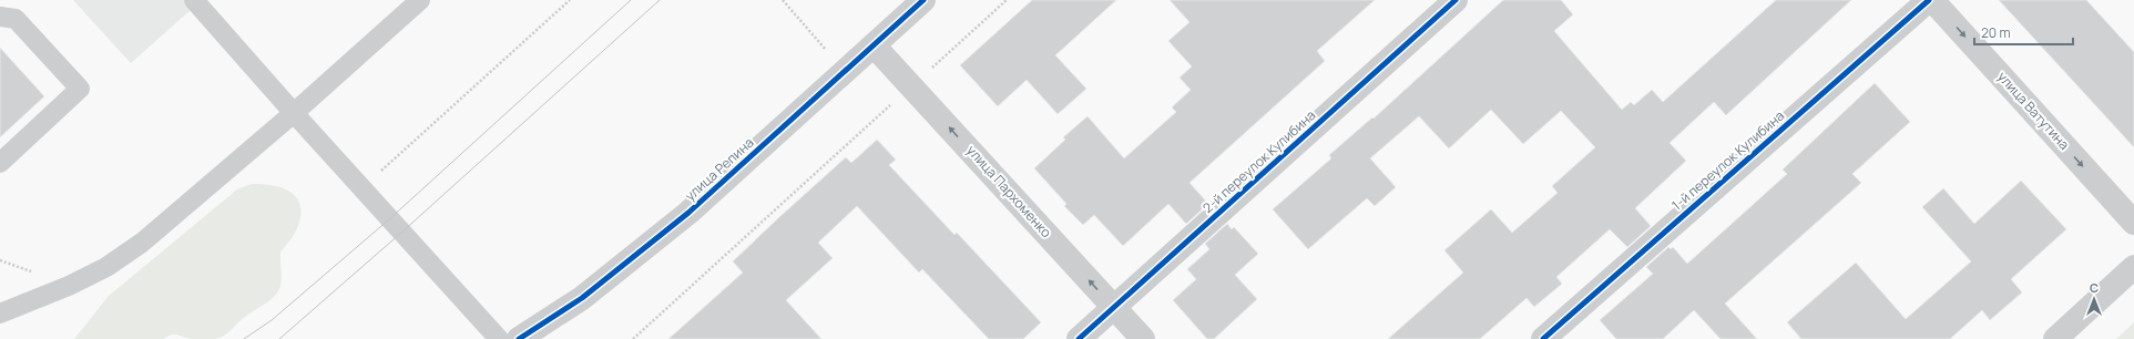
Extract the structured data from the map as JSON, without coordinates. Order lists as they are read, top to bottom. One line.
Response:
{"streets":{"street":["улица Ватутина","1-й переулок Кулибина","2-й переулок Кулибина","улица Репина","улица Пархоменко"]},"crossings":[["2-й переулок Кулибина","улица Пархоменко"],["улица Репина","улица Пархоменко"]],"one_way":["улица Ватутина","улица Пархоменко"],"scale_bar":"20 m","north":"top"}
